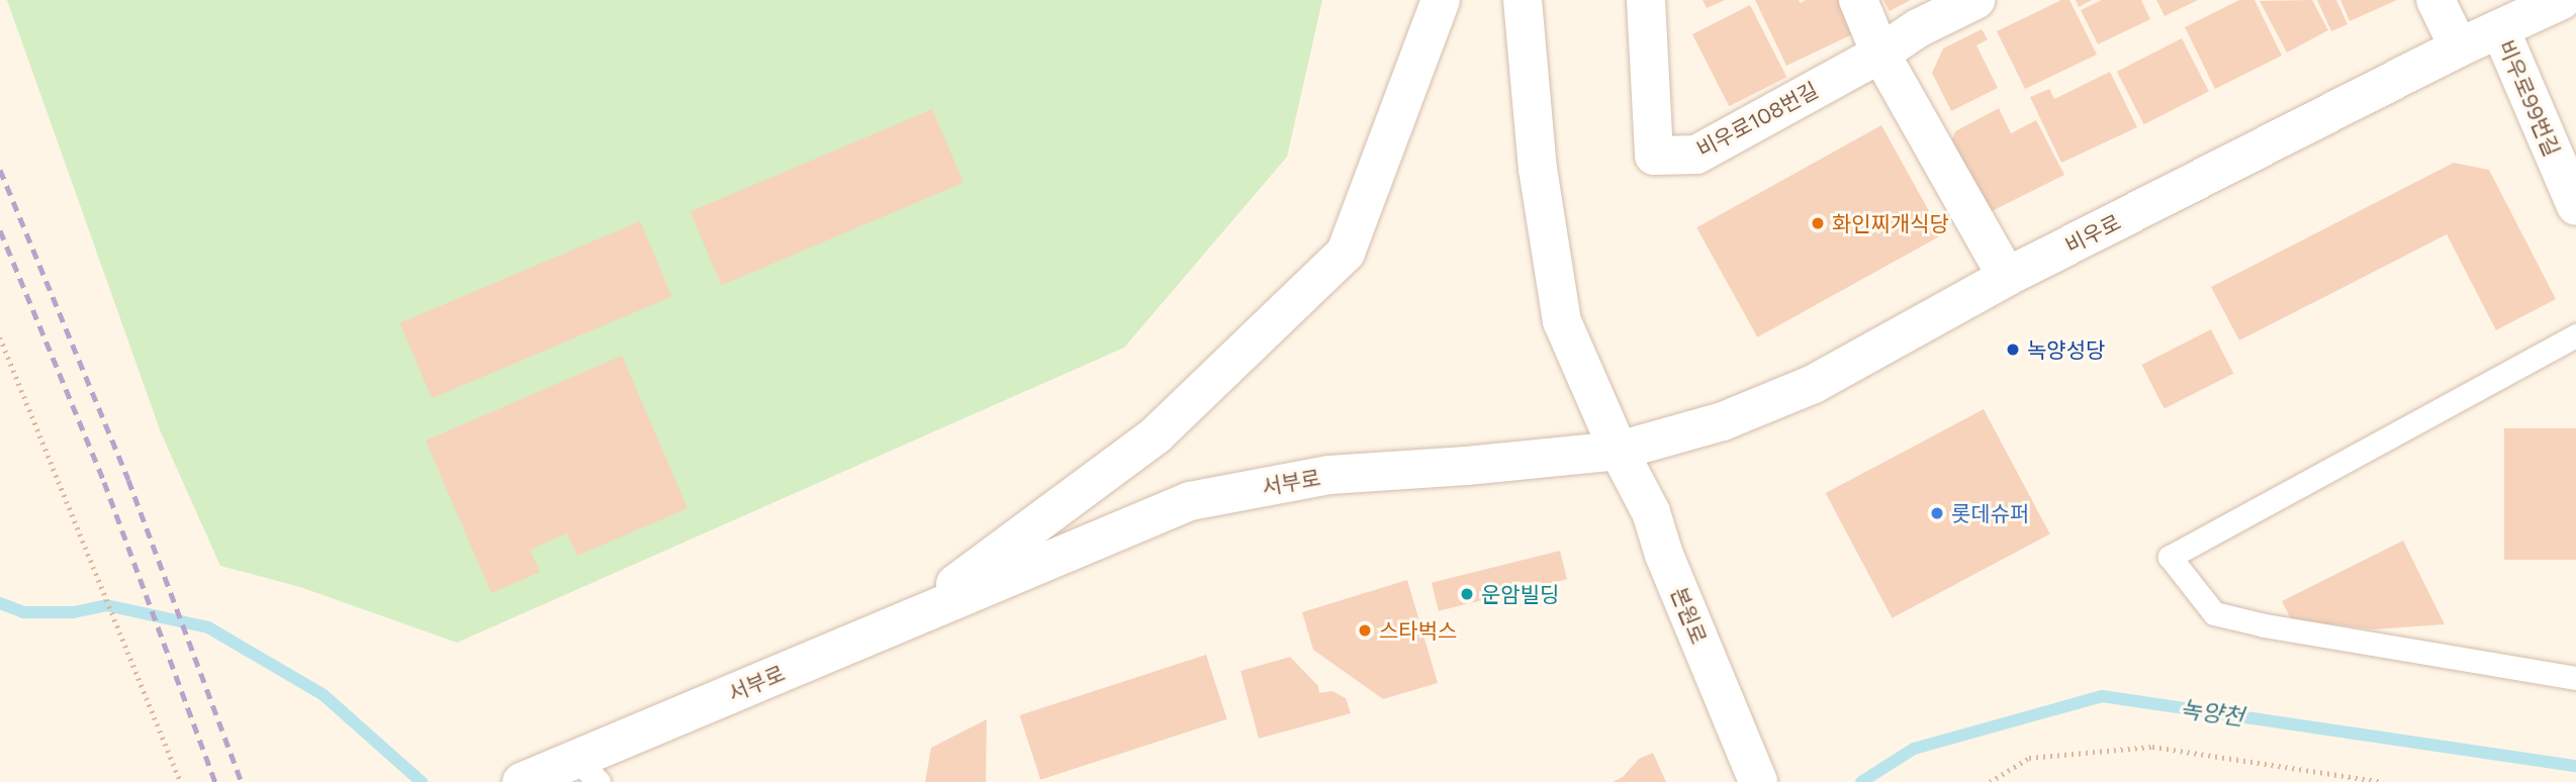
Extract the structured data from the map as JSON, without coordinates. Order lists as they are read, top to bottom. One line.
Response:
{"streets":{"street":["비우로99번길","비우로108번길","비우로","서부로","본원로"]},"crossings":[["비우로99번길","비우로"],["비우로","서부로"],["비우로","본원로"],["서부로","본원로"]],"water":["녹양천"],"places":["화인찌개식당","녹양성당","롯데슈퍼","운암빌딩","스타벅스"]}
